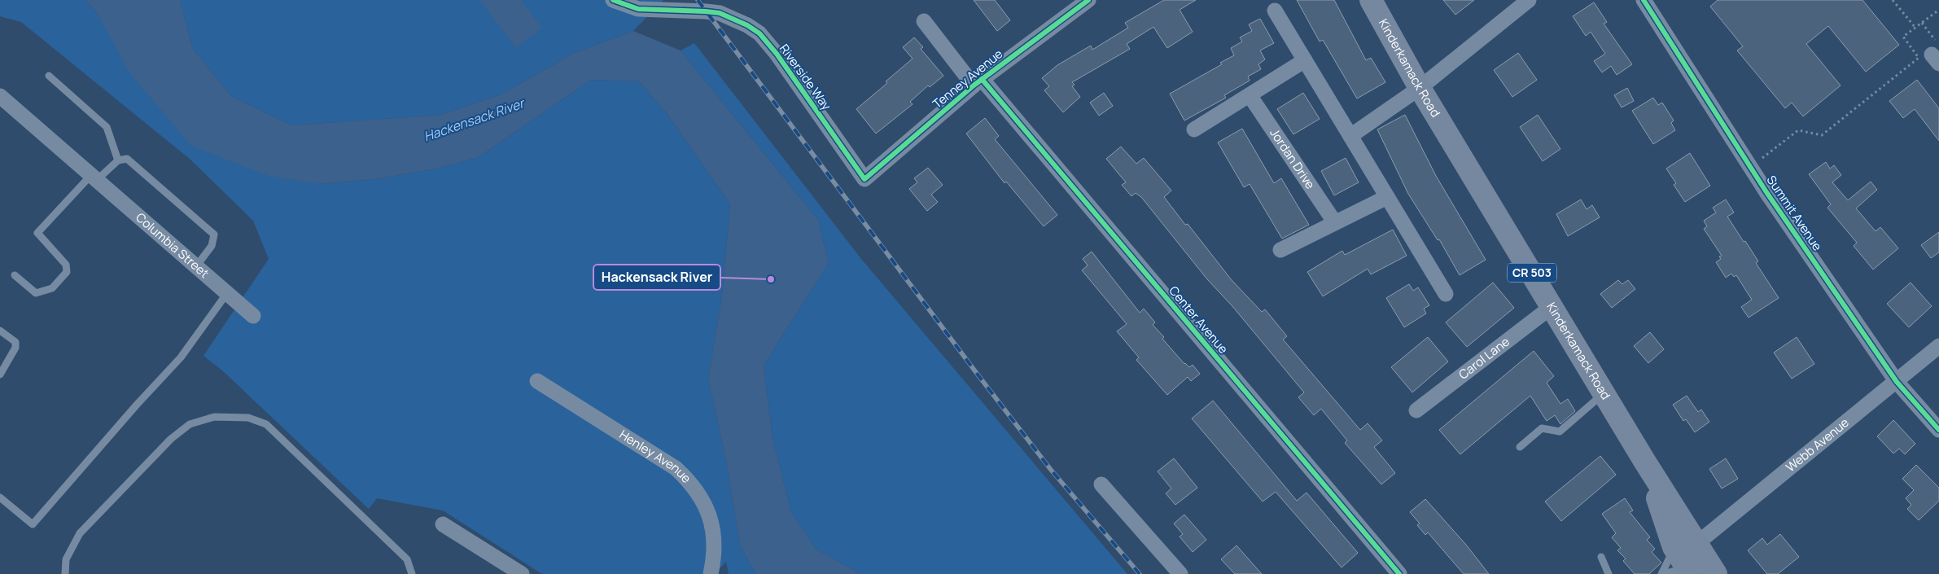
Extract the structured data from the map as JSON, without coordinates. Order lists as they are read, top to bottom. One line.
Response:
{"streets":{"main road":["Kinderkamack Road","CR 503"],"street":["Riverside Way","Tenney Avenue","Jordan Drive","Summit Avenue","Columbia Street","Center Avenue","Carol Lane","Webb Avenue","Henley Avenue"]},"crossings":[["Kinderkamack Road","Carol Lane"],["Kinderkamack Road","Webb Avenue"],["Riverside Way","Tenney Avenue"],["Tenney Avenue","Center Avenue"],["Summit Avenue","Webb Avenue"]],"water":["Hackensack River"],"places":["Hackensack River"]}
